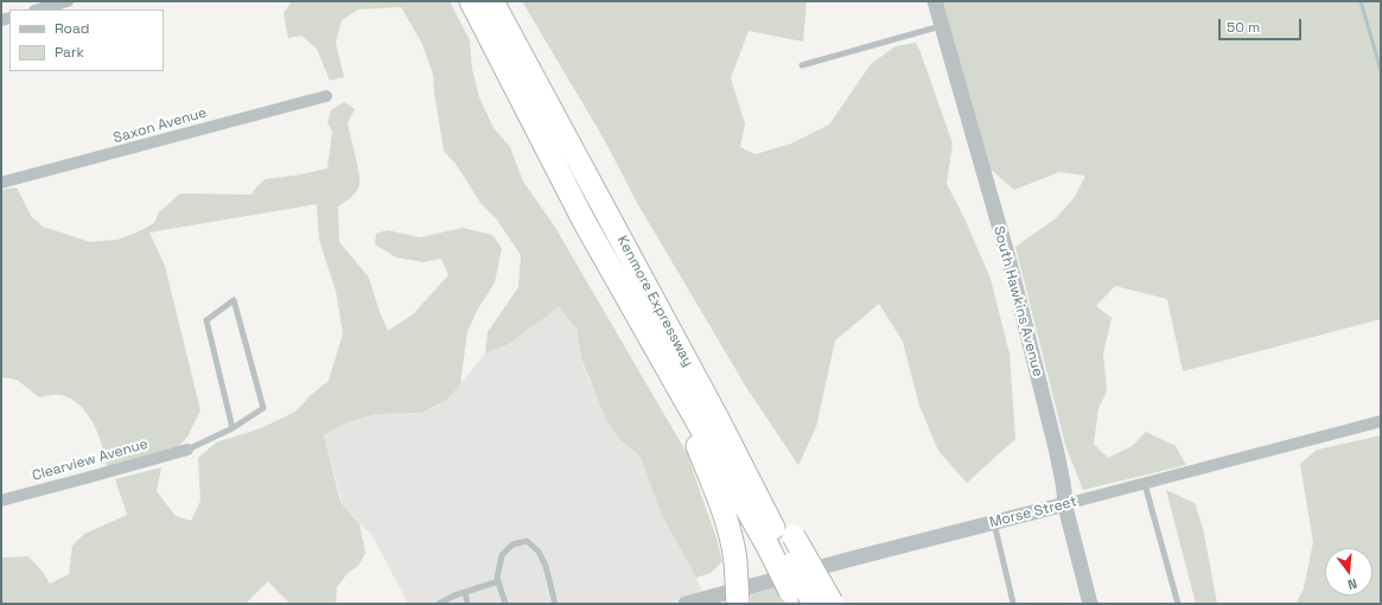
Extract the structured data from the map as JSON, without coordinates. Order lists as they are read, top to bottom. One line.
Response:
{"streets":{"highway":["Kenmore Expressway"],"street":["Saxon Avenue","South Hawkins Avenue","Clearview Avenue","Morse Street"]},"crossings":[["South Hawkins Avenue","Morse Street"]],"legend":["Road","Park"],"scale_bar":"50 m","north":"bottom"}
